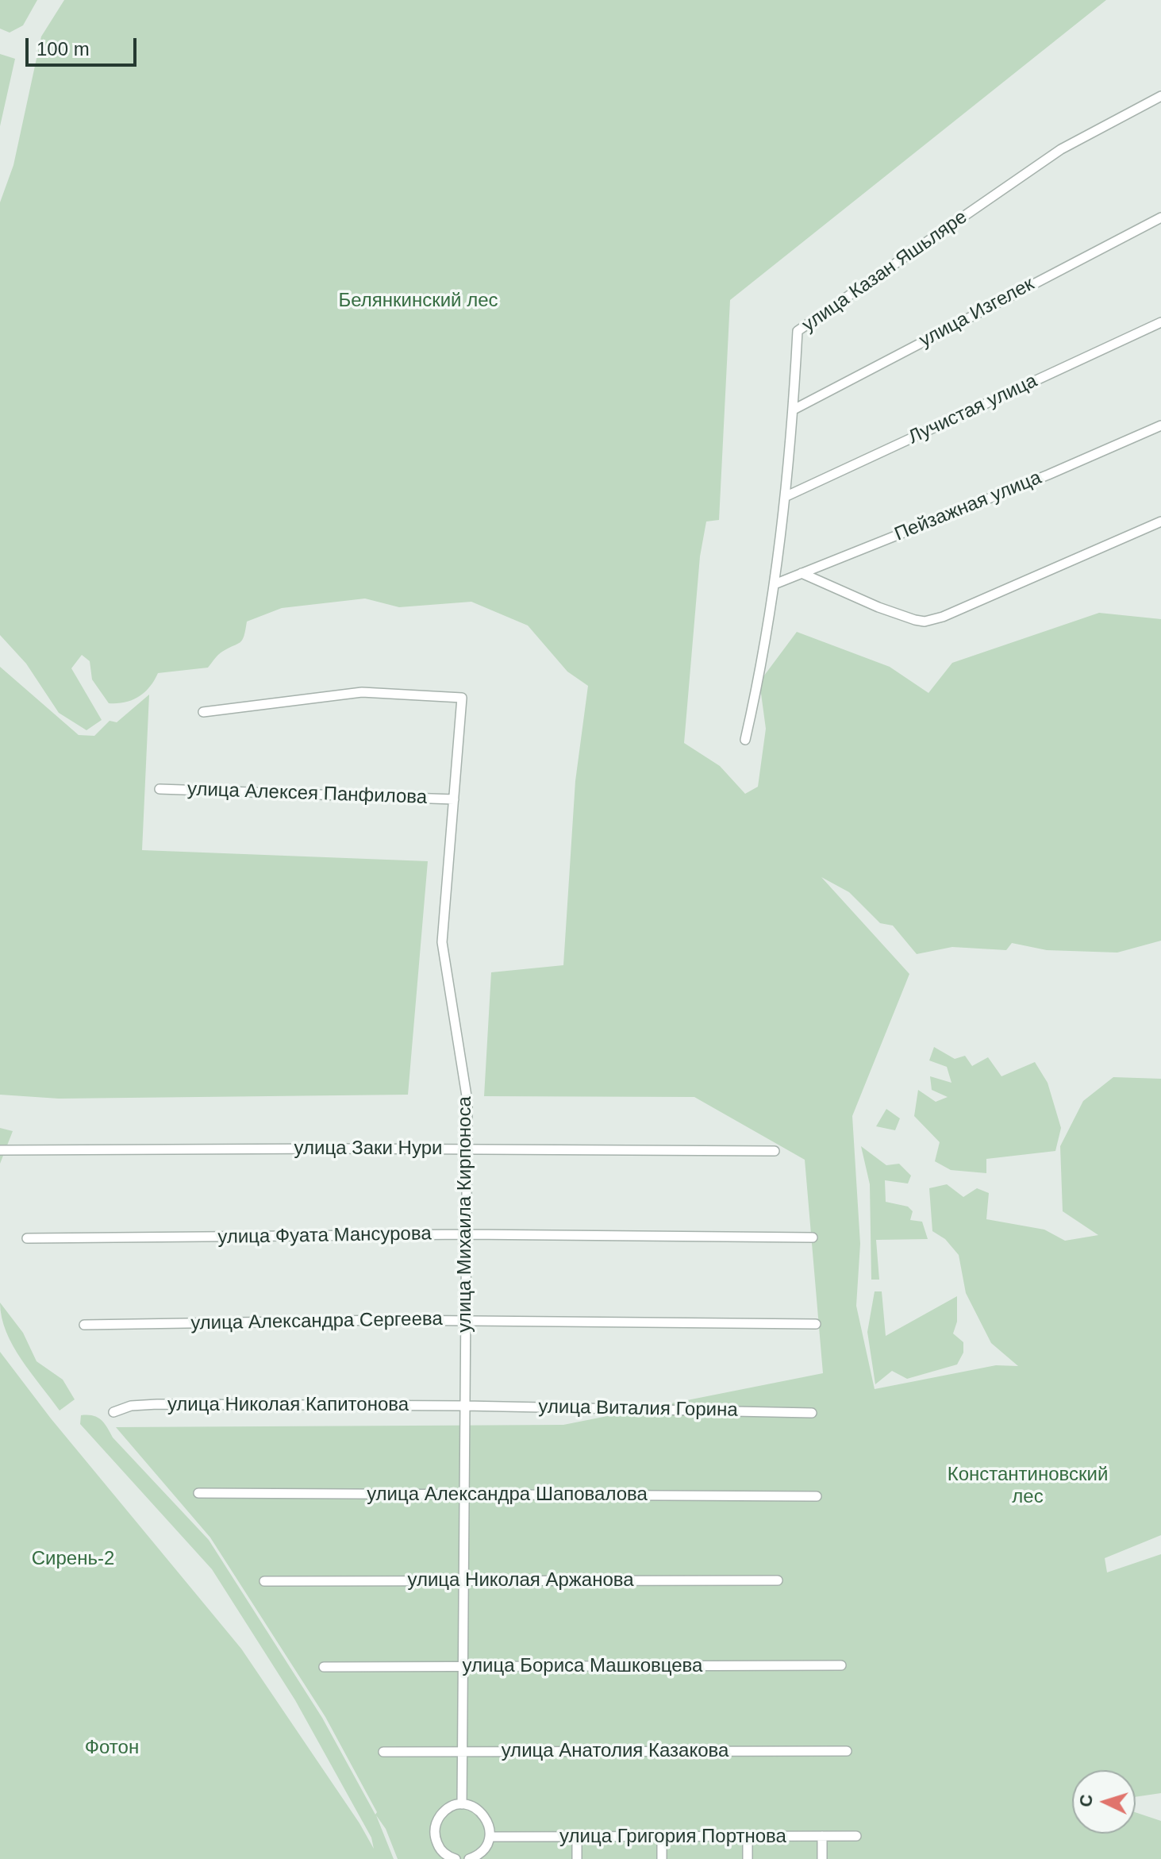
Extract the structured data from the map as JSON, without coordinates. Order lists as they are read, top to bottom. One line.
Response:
{"streets":{"street":["улица Казан Яшьляре","улица Изгелек","Лучистая улица","Пейзажная улица","улица Алексея Панфилова","улица Заки Нури","улица Михаила Кирпоноса","улица Фуата Мансурова","улица Александра Сергеева","улица Николая Капитонова","улица Виталия Горина","улица Александра Шаповалова","улица Николая Аржанова","улица Бориса Машковцева","улица Анатолия Казакова","улица Григория Портнова"]},"crossings":[["улица Казан Яшьляре","улица Изгелек"],["улица Казан Яшьляре","Лучистая улица"],["улица Казан Яшьляре","Пейзажная улица"],["улица Алексея Панфилова","улица Михаила Кирпоноса"],["улица Заки Нури","улица Михаила Кирпоноса"],["улица Михаила Кирпоноса","улица Фуата Мансурова"],["улица Михаила Кирпоноса","улица Александра Сергеева"],["улица Михаила Кирпоноса","улица Николая Капитонова"],["улица Михаила Кирпоноса","улица Виталия Горина"],["улица Михаила Кирпоноса","улица Александра Шаповалова"],["улица Михаила Кирпоноса","улица Николая Аржанова"],["улица Михаила Кирпоноса","улица Бориса Машковцева"],["улица Михаила Кирпоноса","улица Анатолия Казакова"],["улица Николая Капитонова","улица Виталия Горина"]],"parks":["Белянкинский лес","Константиновский лес","Сирень-2","Фотон"],"scale_bar":"100 m","north":"left"}
